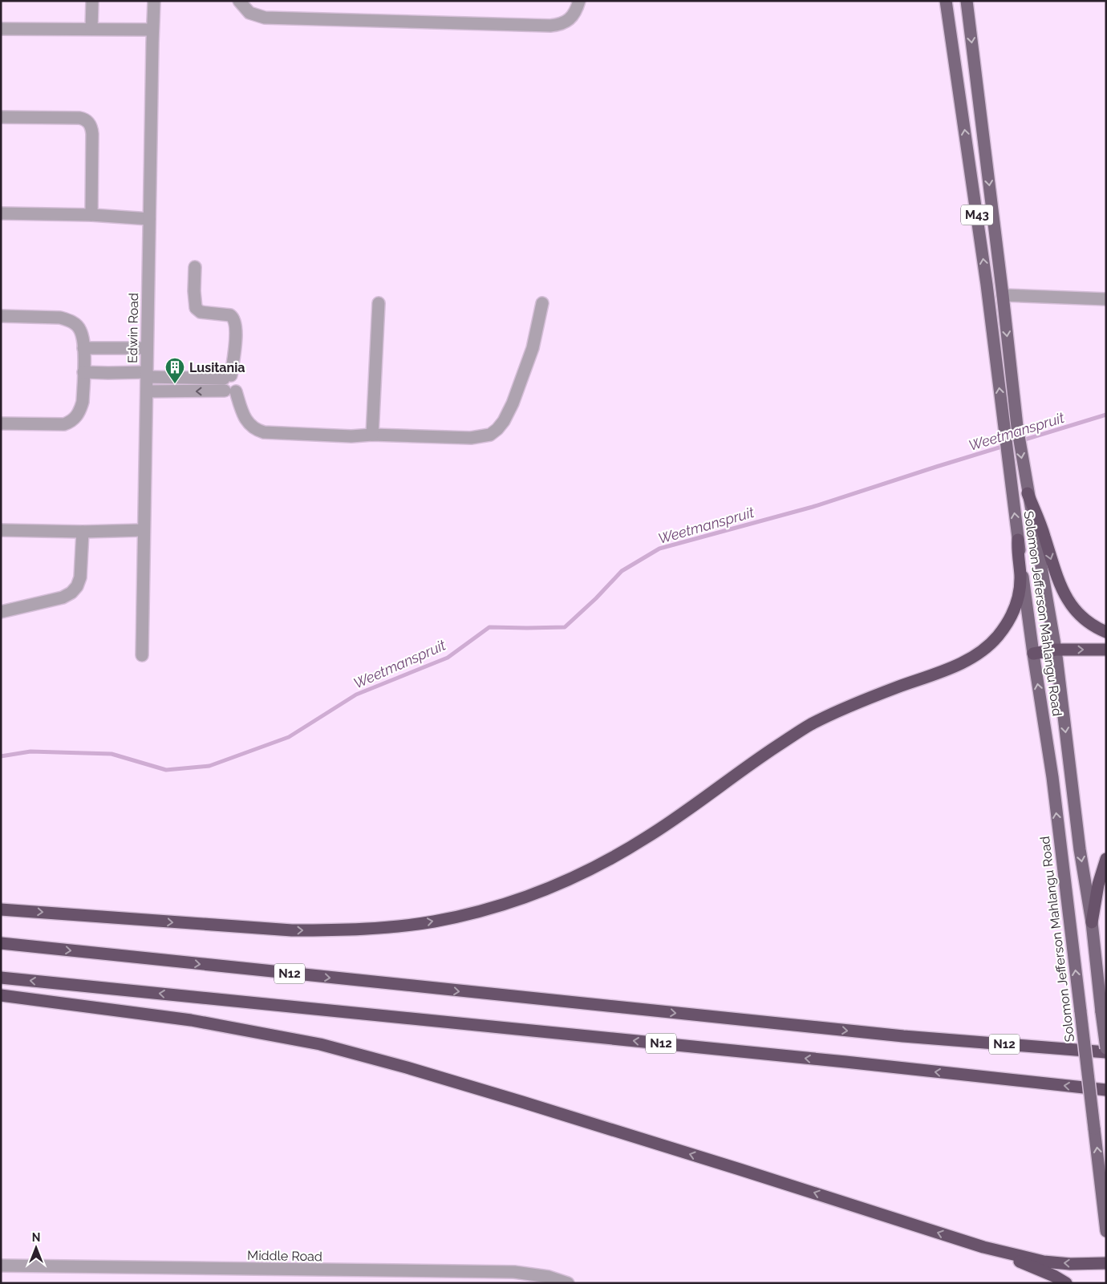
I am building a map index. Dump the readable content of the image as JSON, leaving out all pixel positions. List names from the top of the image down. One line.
{"streets":{"highway":["N12"],"main road":["M43","Solomon Jefferson Mahlangu Road"],"street":["Edwin Road","Middle Road"]},"water":["Weetmanspruit"],"places":{"building":["Lusitania"]},"north":"top"}
